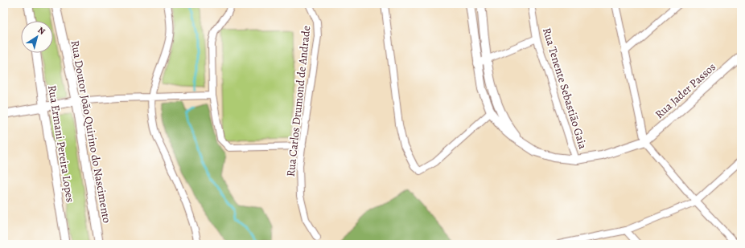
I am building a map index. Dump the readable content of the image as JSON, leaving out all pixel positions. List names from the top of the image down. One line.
{"streets":{"street":["Rua Tenente Sebastião Gaia","Rua Jader Passos","Rua Carlos Drumond de Andrade","Rua Doutor João Quirino do Nascimento","Rua Ermani Pereira Lopes"]},"north":"top right"}
